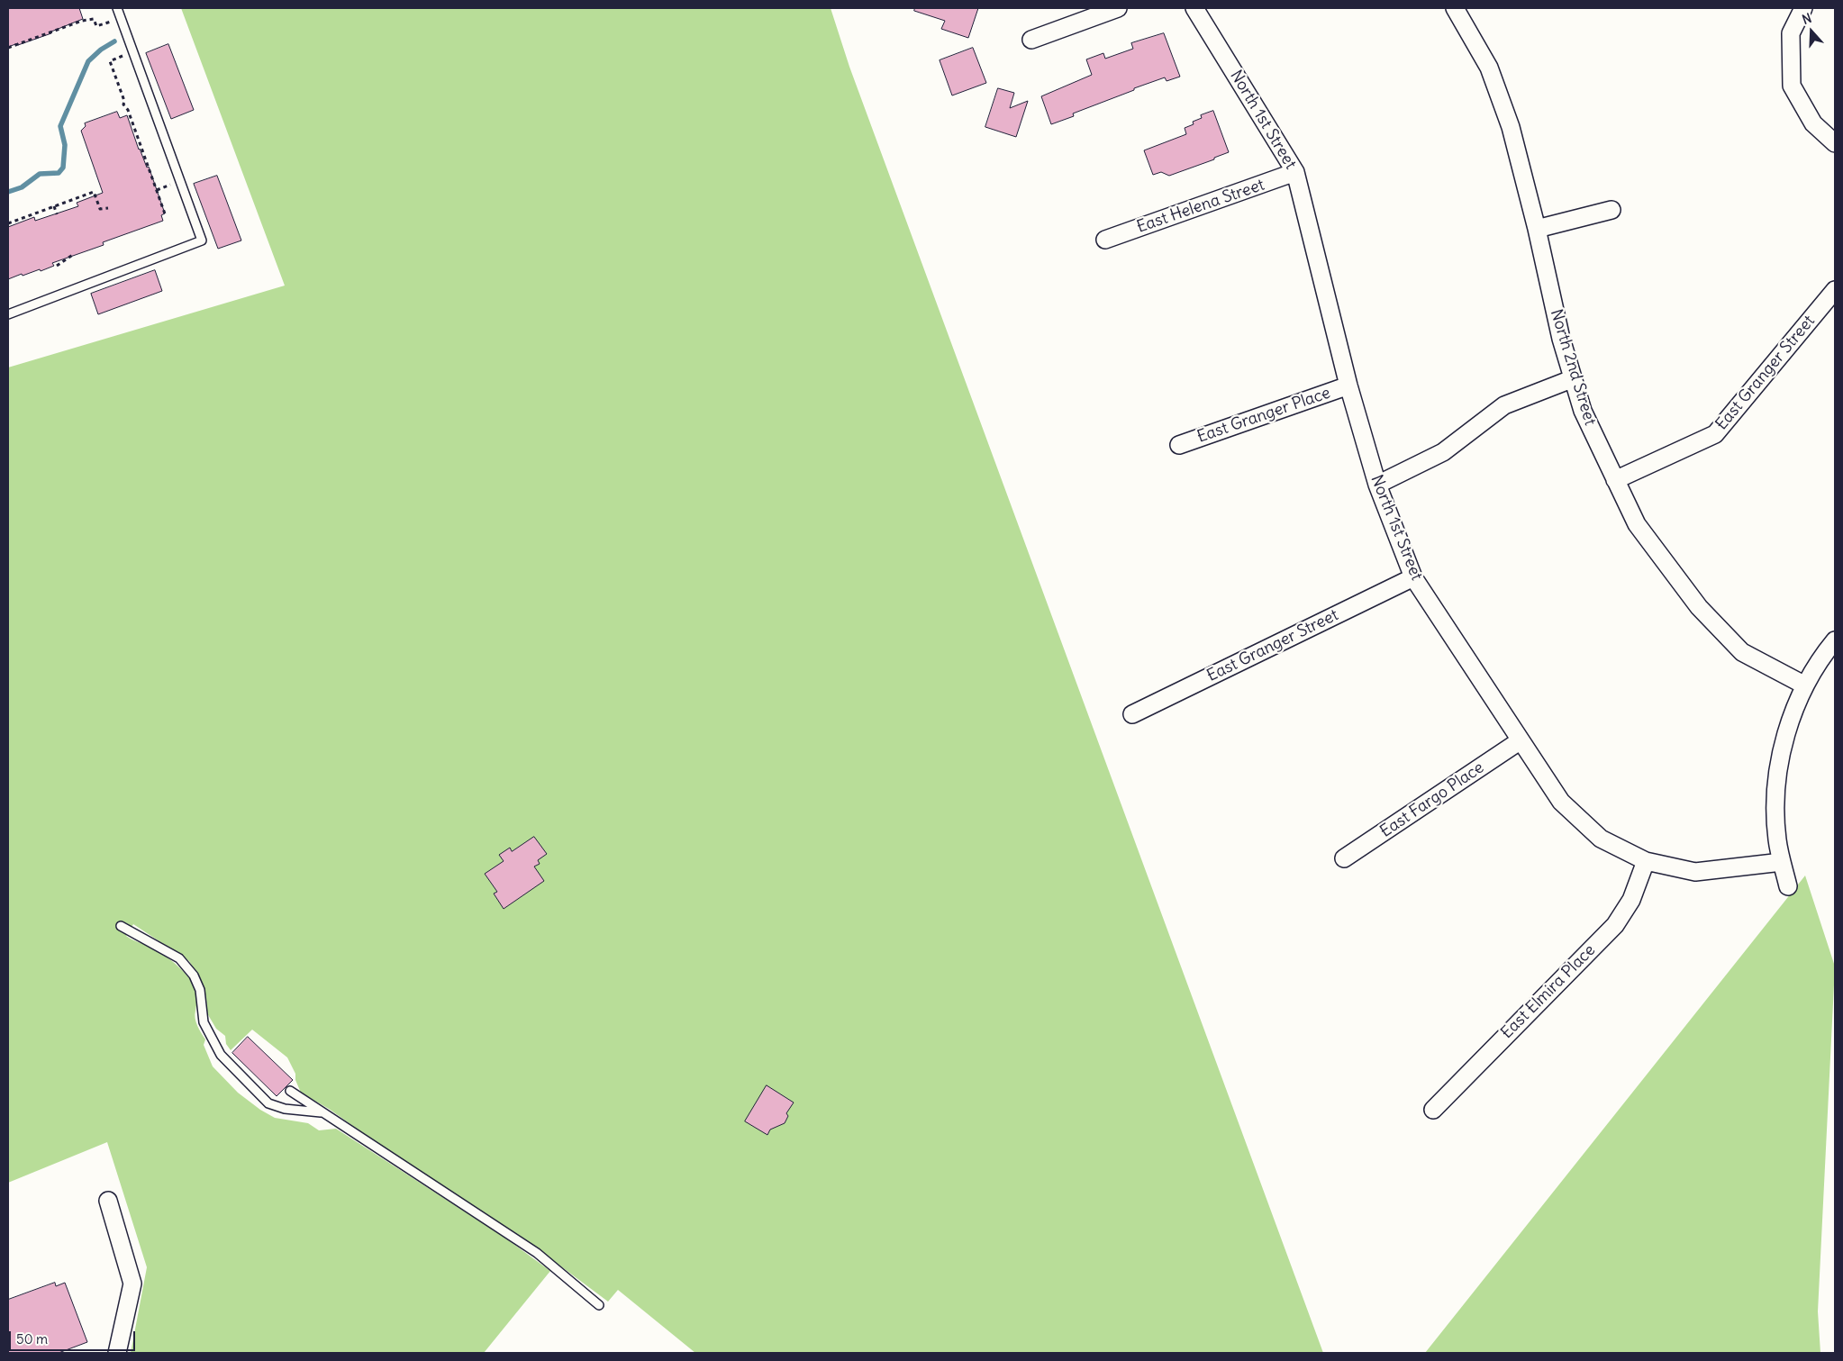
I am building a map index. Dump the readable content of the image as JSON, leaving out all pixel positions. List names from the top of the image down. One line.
{"streets":{"street":["North 1st Street","East Helena Street","North 2nd Street","East Granger Street","East Granger Place","East Fargo Place","East Elmira Place"]},"crossings":[["North 1st Street","East Helena Street"],["North 1st Street","East Granger Street"],["North 1st Street","East Granger Place"],["North 1st Street","East Fargo Place"],["North 1st Street","East Elmira Place"],["North 2nd Street","East Granger Street"]],"scale_bar":"50 m","north":"top"}
